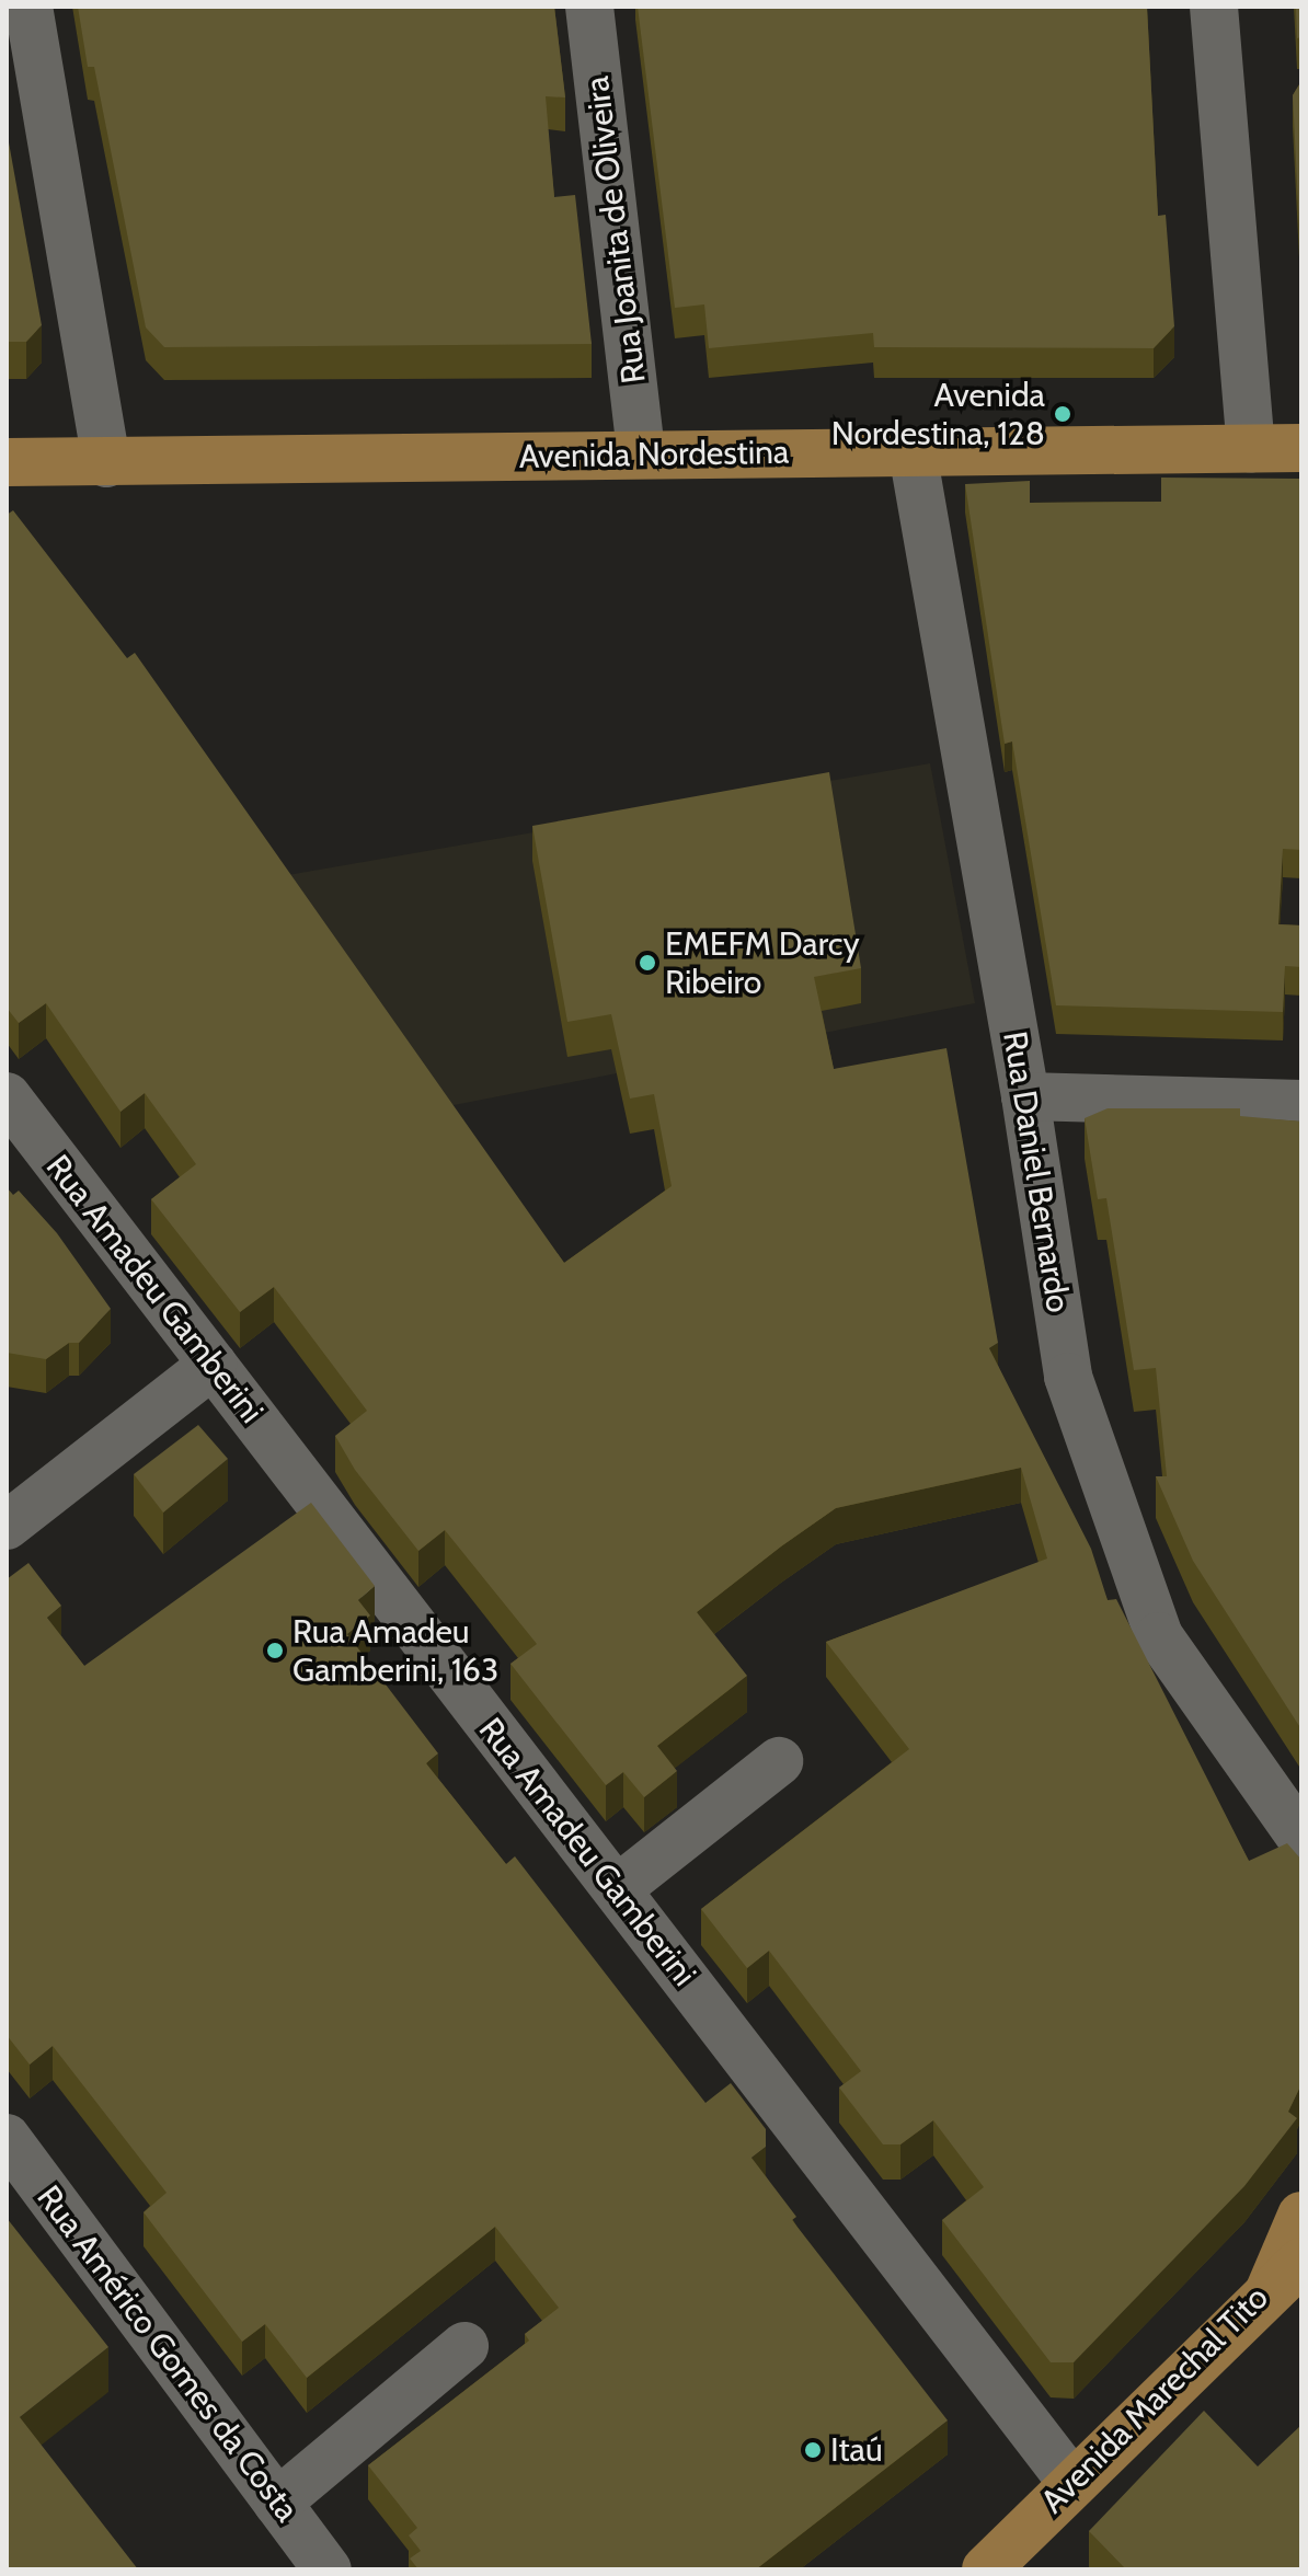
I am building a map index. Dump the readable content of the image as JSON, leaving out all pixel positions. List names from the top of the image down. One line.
{"streets":{"main road":["Avenida Nordestina","Avenida Marechal Tito"],"street":["Rua Joanita de Oliveira","Rua Daniel Bernardo","Rua Amadeu Gamberini","Rua Américo Gomes da Costa"]},"crossings":[["Rua Joanita de Oliveira","Avenida Nordestina"],["Avenida Nordestina","Rua Daniel Bernardo"],["Rua Amadeu Gamberini","Avenida Marechal Tito"]],"places":["Avenida Nordestina, 128","EMEFM Darcy Ribeiro","Rua Amadeu Gamberini, 163","Itaú"]}
